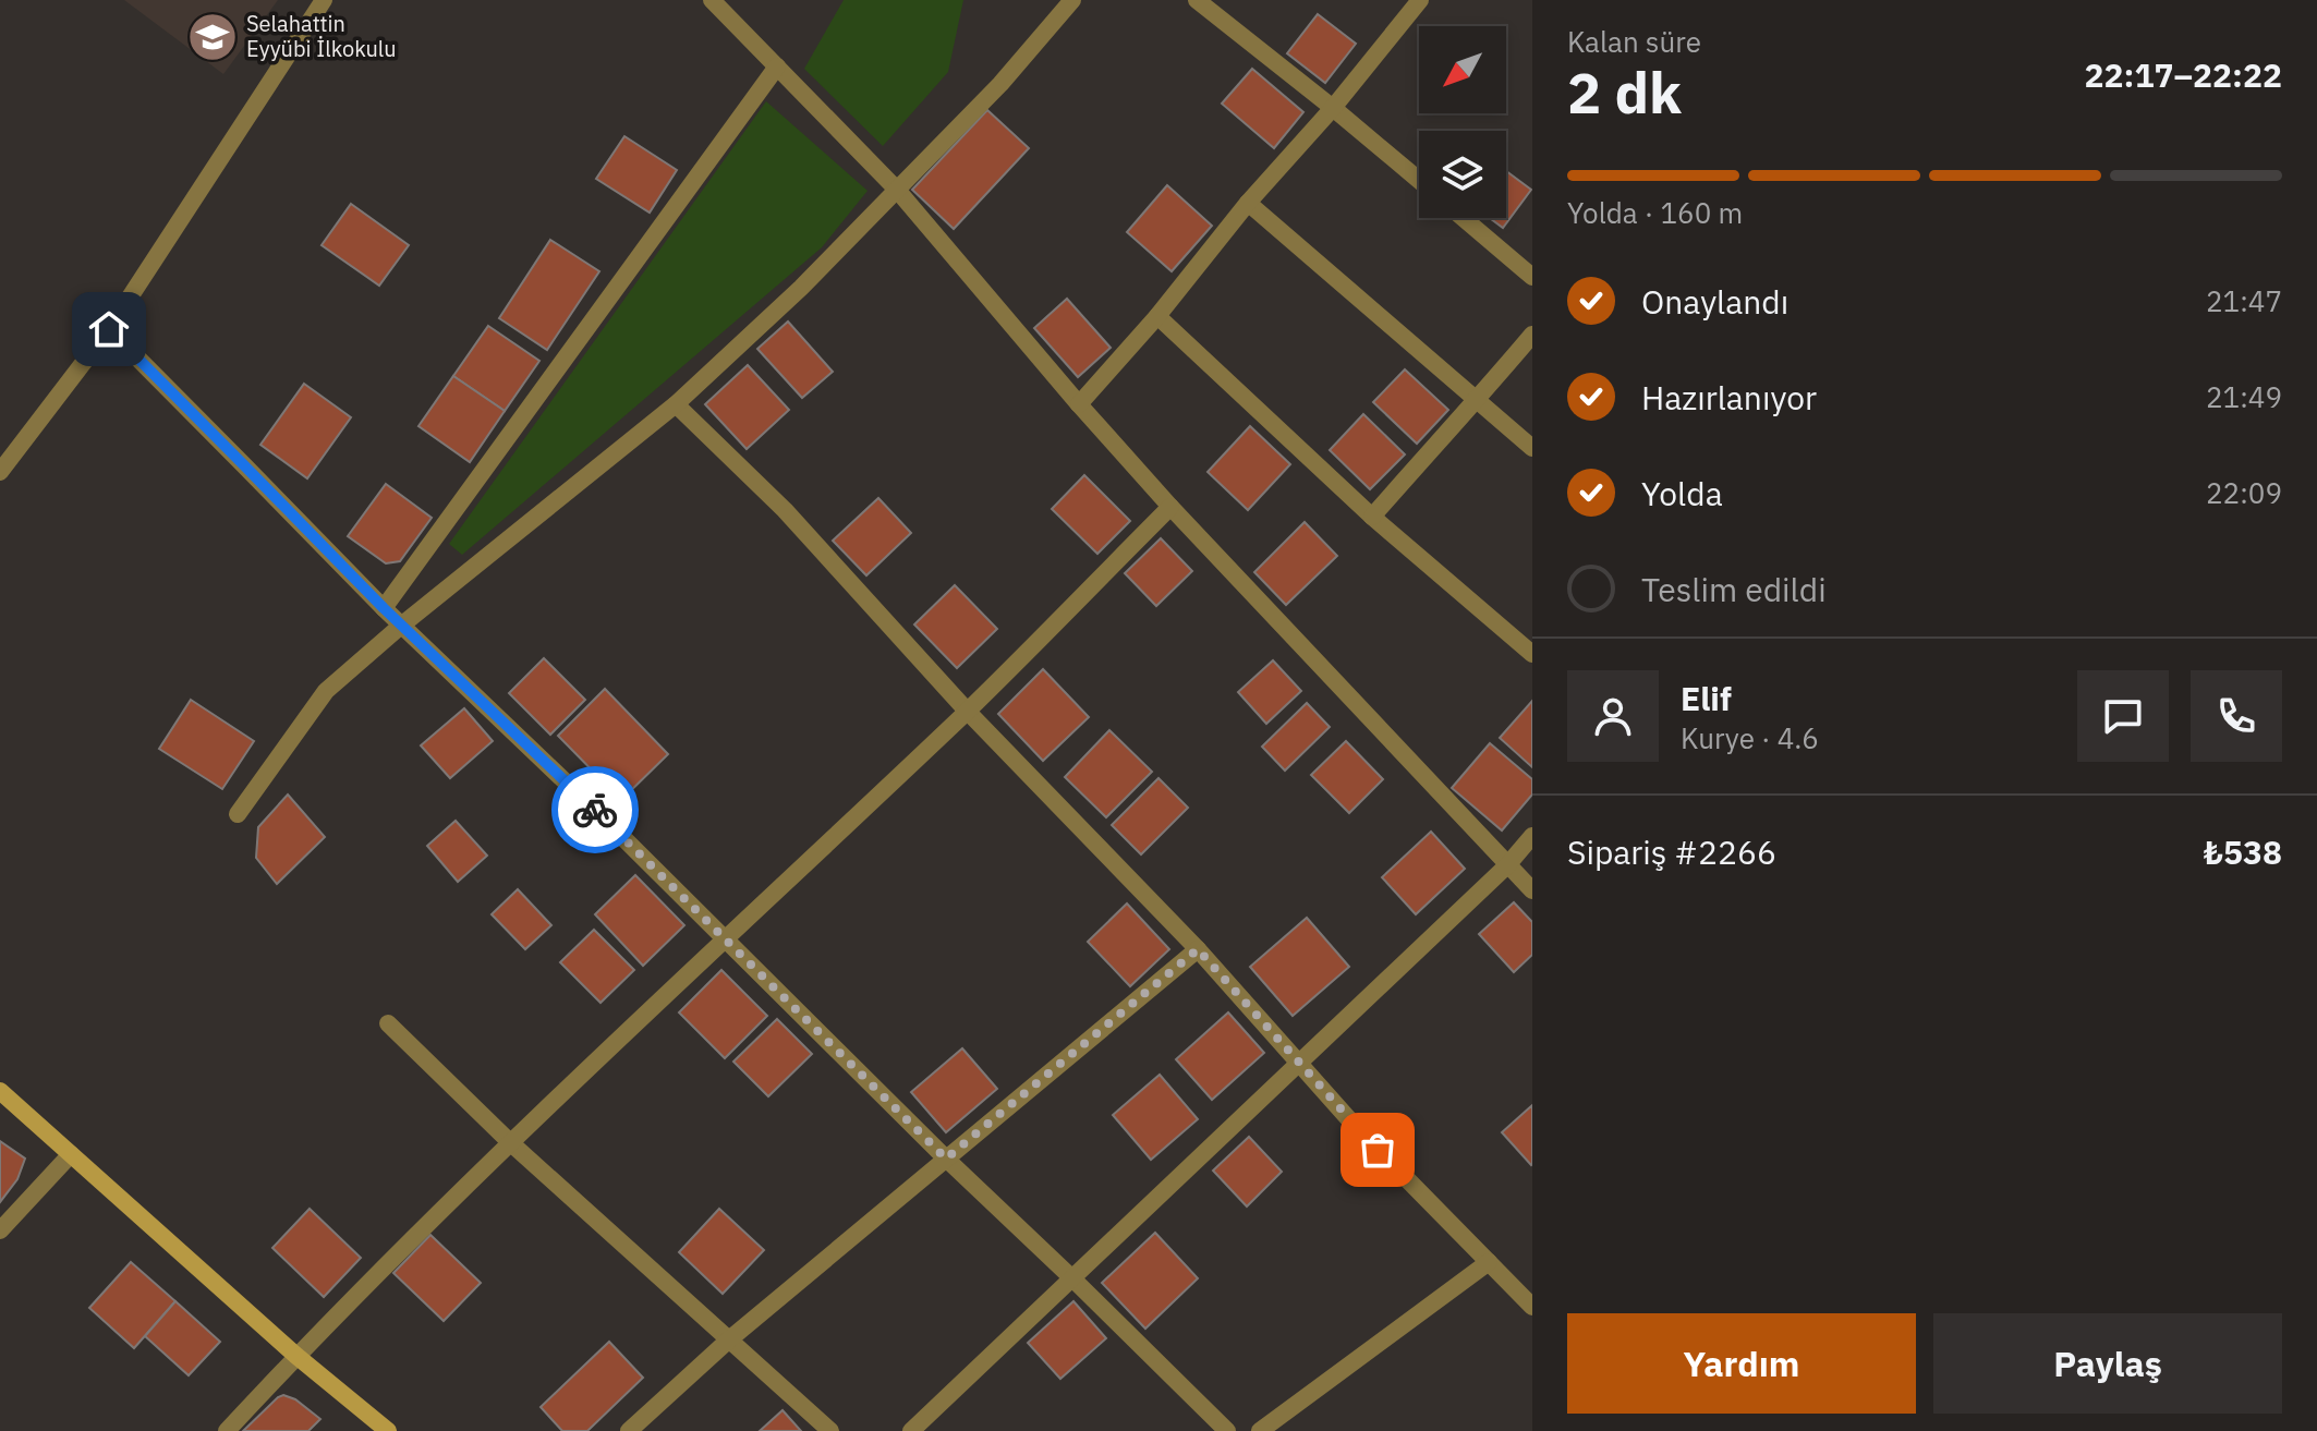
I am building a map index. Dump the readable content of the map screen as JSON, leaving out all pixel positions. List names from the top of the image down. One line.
{"places":{"school or university":["Selahattin Eyyübi İlkokulu"]},"north":"bottom left","page":{"heading":["2 dk","Kalan süre","22:17–22:22"],"panel":["Elif","Kurye · 4.6","Sipariş #2266","₺538"],"bar":"Yolda · 160 m","list":[["Onaylandı","21:47"],["Hazırlanıyor","21:49"],["Yolda","22:09"],"Teslim edildi"],"buttons":["Yardım","Paylaş"]}}
